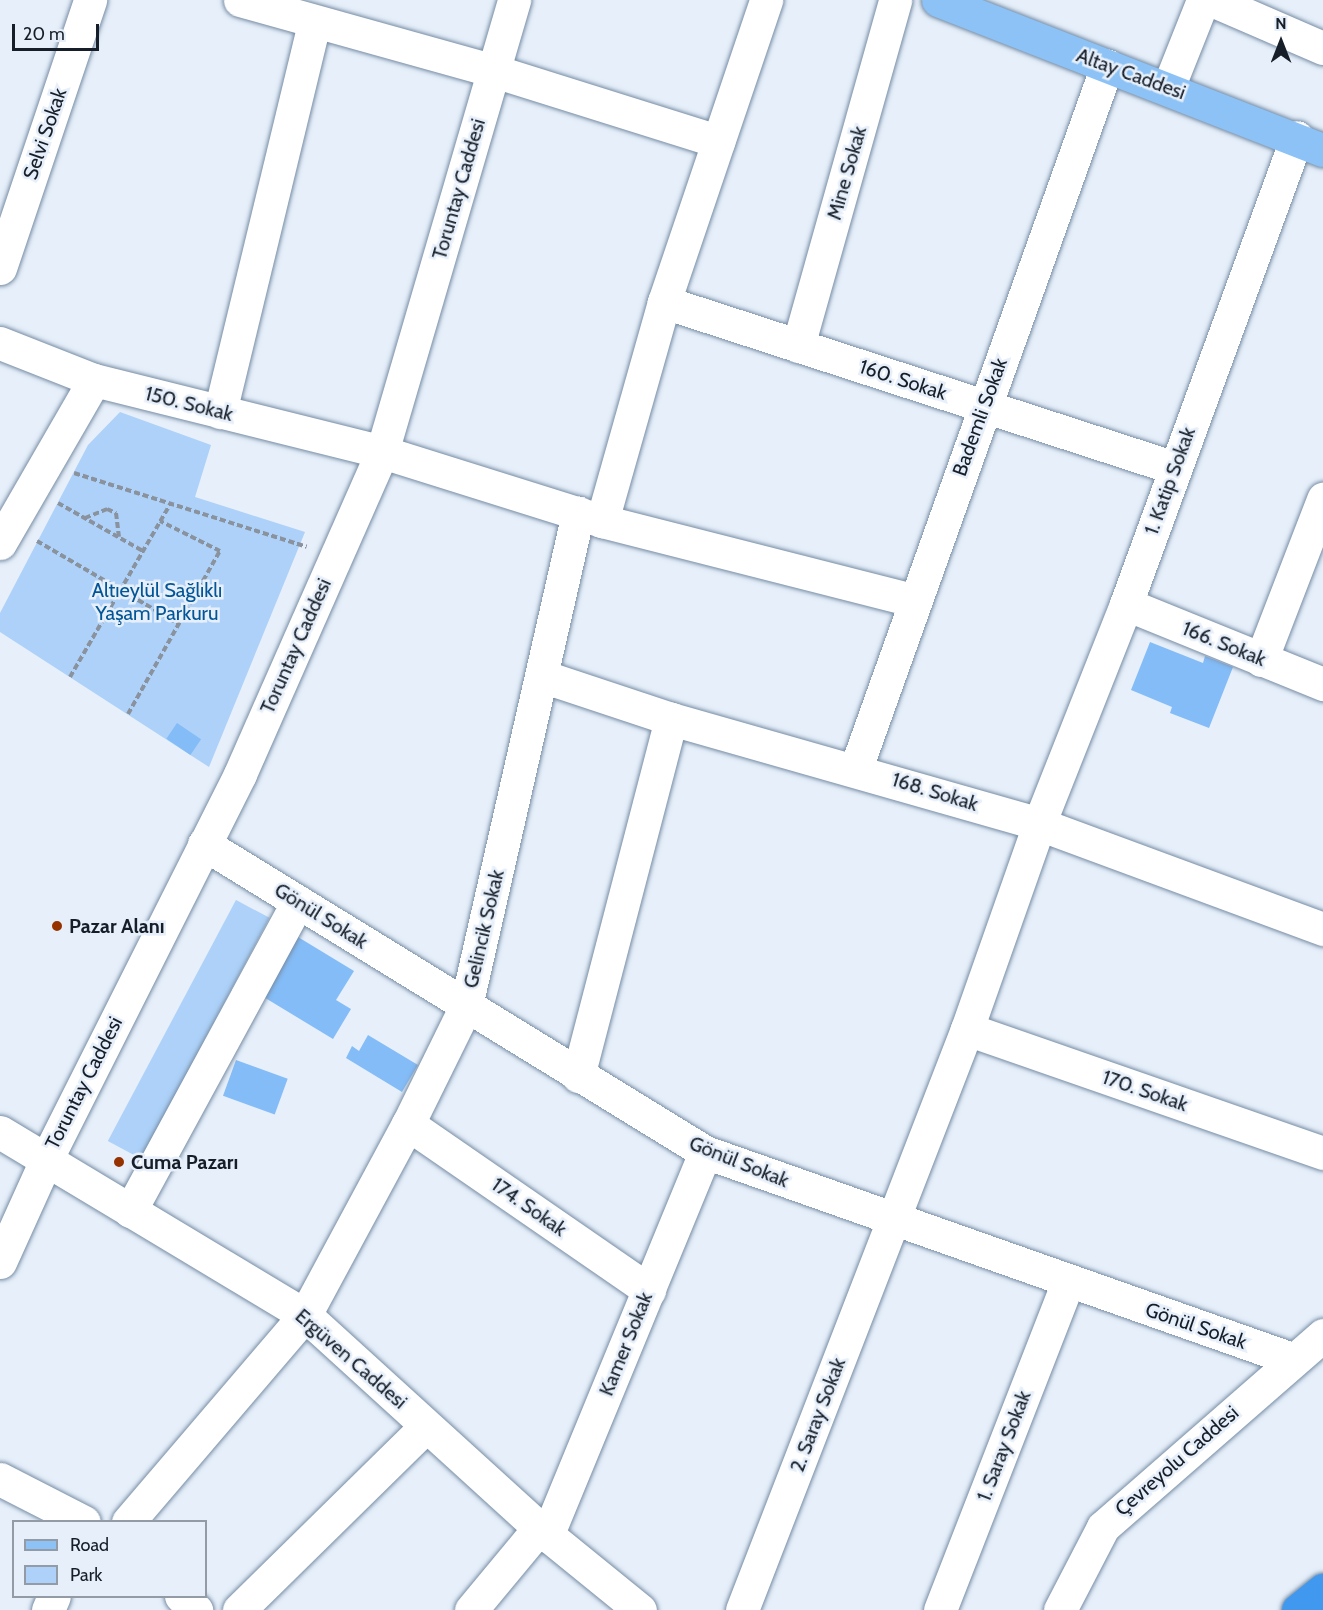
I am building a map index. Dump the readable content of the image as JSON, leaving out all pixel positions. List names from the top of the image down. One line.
{"streets":{"main road":["Altay Caddesi"],"street":["Selvi Sokak","Mine Sokak","Toruntay Caddesi","160. Sokak","150. Sokak","Bademli Sokak","1. Katip Sokak","166. Sokak","168. Sokak","Gönül Sokak","Gelincik Sokak","170. Sokak","174. Sokak","Kamer Sokak","Ergüven Caddesi","2. Saray Sokak","1. Saray Sokak","Çevreyolu Caddesi"]},"crossings":[["Altay Caddesi","Bademli Sokak"],["Altay Caddesi","1. Katip Sokak"],["Mine Sokak","160. Sokak"],["Toruntay Caddesi","150. Sokak"],["Toruntay Caddesi","Gönül Sokak"],["Toruntay Caddesi","Ergüven Caddesi"],["160. Sokak","Bademli Sokak"],["160. Sokak","1. Katip Sokak"],["160. Sokak","Gelincik Sokak"],["150. Sokak","Bademli Sokak"],["150. Sokak","Gelincik Sokak"],["Bademli Sokak","168. Sokak"],["1. Katip Sokak","166. Sokak"],["1. Katip Sokak","168. Sokak"],["1. Katip Sokak","170. Sokak"],["1. Katip Sokak","2. Saray Sokak"],["168. Sokak","Gelincik Sokak"],["Gönül Sokak","Gelincik Sokak"],["Gönül Sokak","Kamer Sokak"],["Gönül Sokak","2. Saray Sokak"],["Gönül Sokak","1. Saray Sokak"],["Gönül Sokak","Çevreyolu Caddesi"],["Gelincik Sokak","174. Sokak"],["Gelincik Sokak","Ergüven Caddesi"],["170. Sokak","2. Saray Sokak"],["174. Sokak","Kamer Sokak"],["Kamer Sokak","Ergüven Caddesi"]],"parks":["Altıeylül Sağlıklı Yaşam Parkuru"],"places":["Pazar Alanı","Cuma Pazarı"],"legend":["Road","Park"],"scale_bar":"20 m","north":"top"}
